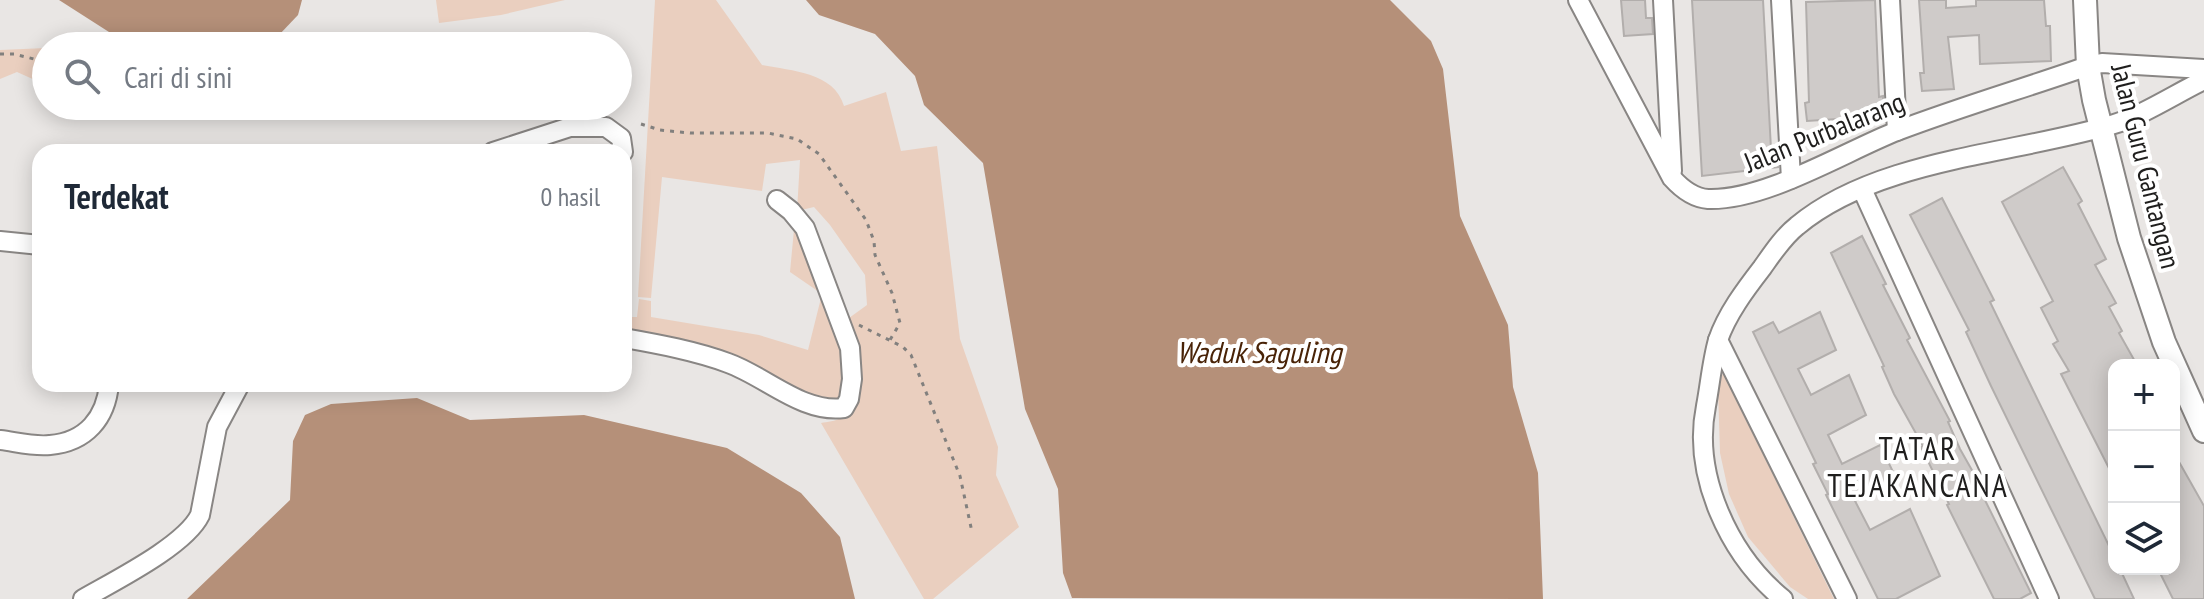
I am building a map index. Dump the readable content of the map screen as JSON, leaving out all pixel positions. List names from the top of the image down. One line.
{"streets":{"street":["Jalan Purbalarang","Jalan Guru Gantangan"]},"crossings":[["Jalan Purbalarang","Jalan Guru Gantangan"]],"districts":["TATAR TEJAKANCANA"],"water":["Waduk Saguling"],"page":{"search":"Cari di sini","heading":["Terdekat","0 hasil"],"map_buttons":["+","−"]}}
